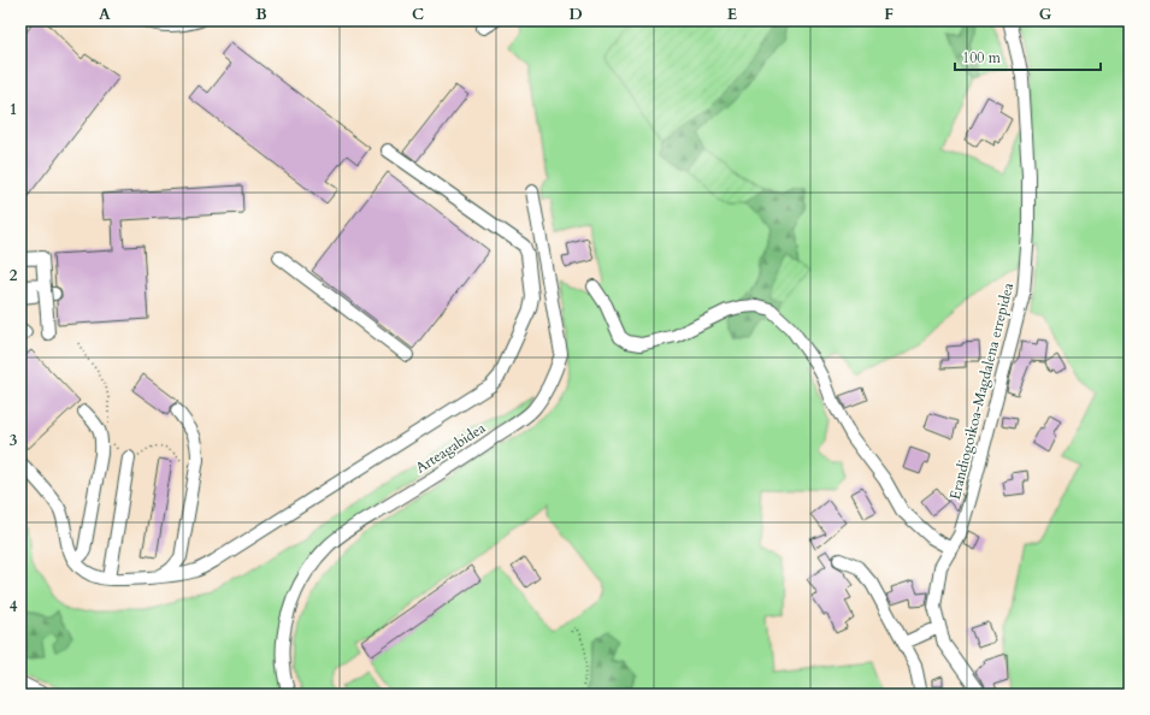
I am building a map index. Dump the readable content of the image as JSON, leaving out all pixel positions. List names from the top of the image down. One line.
{"streets":{"street":["Erandiogoikoa-Magdalena errepidea","Arteagabidea"]},"scale_bar":"100 m","grid":{"columns":["A","B","C","D","E","F","G"],"rows":["1","2","3","4"]}}
